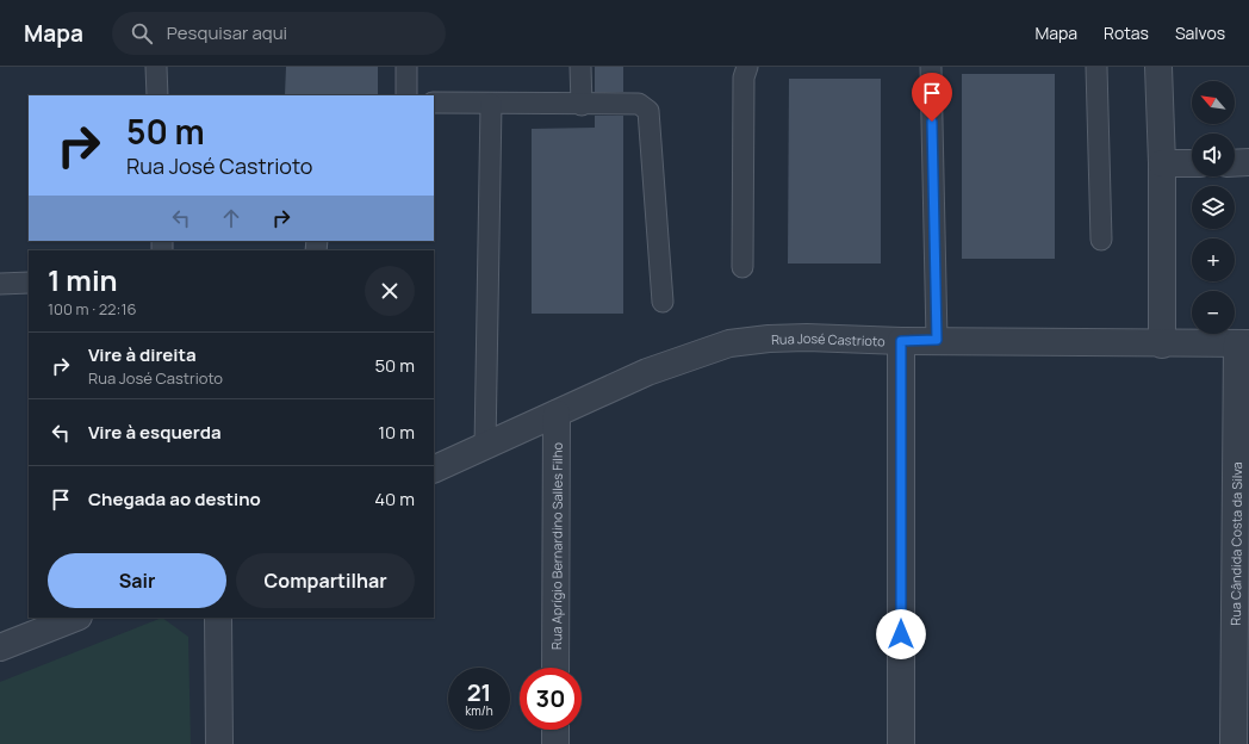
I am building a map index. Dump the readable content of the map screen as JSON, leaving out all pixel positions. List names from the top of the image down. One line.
{"streets":{"street":["Rua José Castrioto","Rua Cândida Costa da Silva","Rua Aprígio Bernardino Salles Filho"]},"crossings":[["Rua José Castrioto","Rua Cândida Costa da Silva"],["Rua José Castrioto","Rua Aprígio Bernardino Salles Filho"]],"north":"top left","page":{"header":"Mapa","search":"Pesquisar aqui","nav":["Mapa","Rotas","Salvos"],"map_buttons":["+","−"],"turn":["50 m","Rua José Castrioto"],"heading":["1 min","100 m · 22:16"],"list":[{"name":"Vire à direita","note":"Rua José Castrioto","value":"50 m"},{"name":"Vire à esquerda","value":"10 m"},{"name":"Chegada ao destino","value":"40 m"}],"buttons":["Sair","Compartilhar"],"speed":"21 km/h","limit":"30"}}
